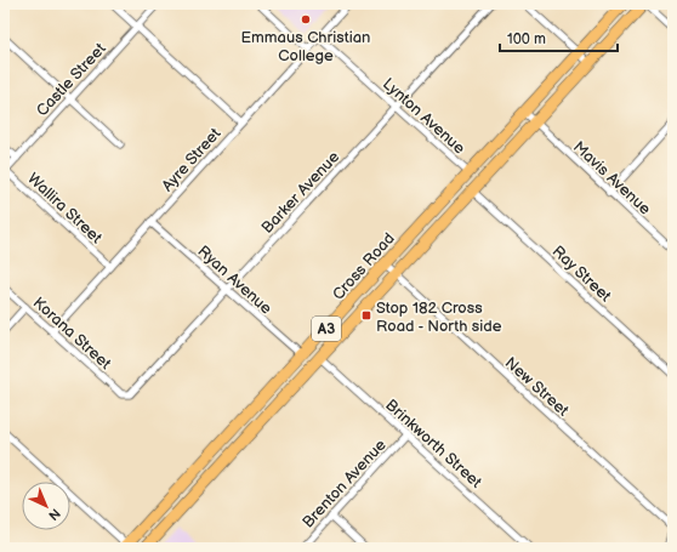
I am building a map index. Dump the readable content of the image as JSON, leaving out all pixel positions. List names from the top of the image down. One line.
{"streets":{"highway":["Cross Road","A3"],"street":["Castle Street","Lynton Avenue","Ayre Street","Mavis Avenue","Barker Avenue","Wallira Street","Ray Street","Ryan Avenue","Korana Street","New Street","Brinkworth Street","Brenton Avenue"]},"crossings":[["Castle Street","Wallira Street"],["Lynton Avenue","Ayre Street"],["Lynton Avenue","Barker Avenue"],["Lynton Avenue","Cross Road"],["Ayre Street","Wallira Street"],["Ayre Street","Ryan Avenue"],["Ayre Street","Korana Street"],["Mavis Avenue","Cross Road"],["Barker Avenue","Ryan Avenue"],["Barker Avenue","Korana Street"],["Cross Road","Ray Street"],["Cross Road","Ryan Avenue"],["Cross Road","New Street"],["Cross Road","Brinkworth Street"],["Brinkworth Street","Brenton Avenue"]],"places":{"other":["Emmaus Christian College"],"transit":["Stop 182 Cross Road - North side"]},"scale_bar":"100 m","north":"bottom right"}
